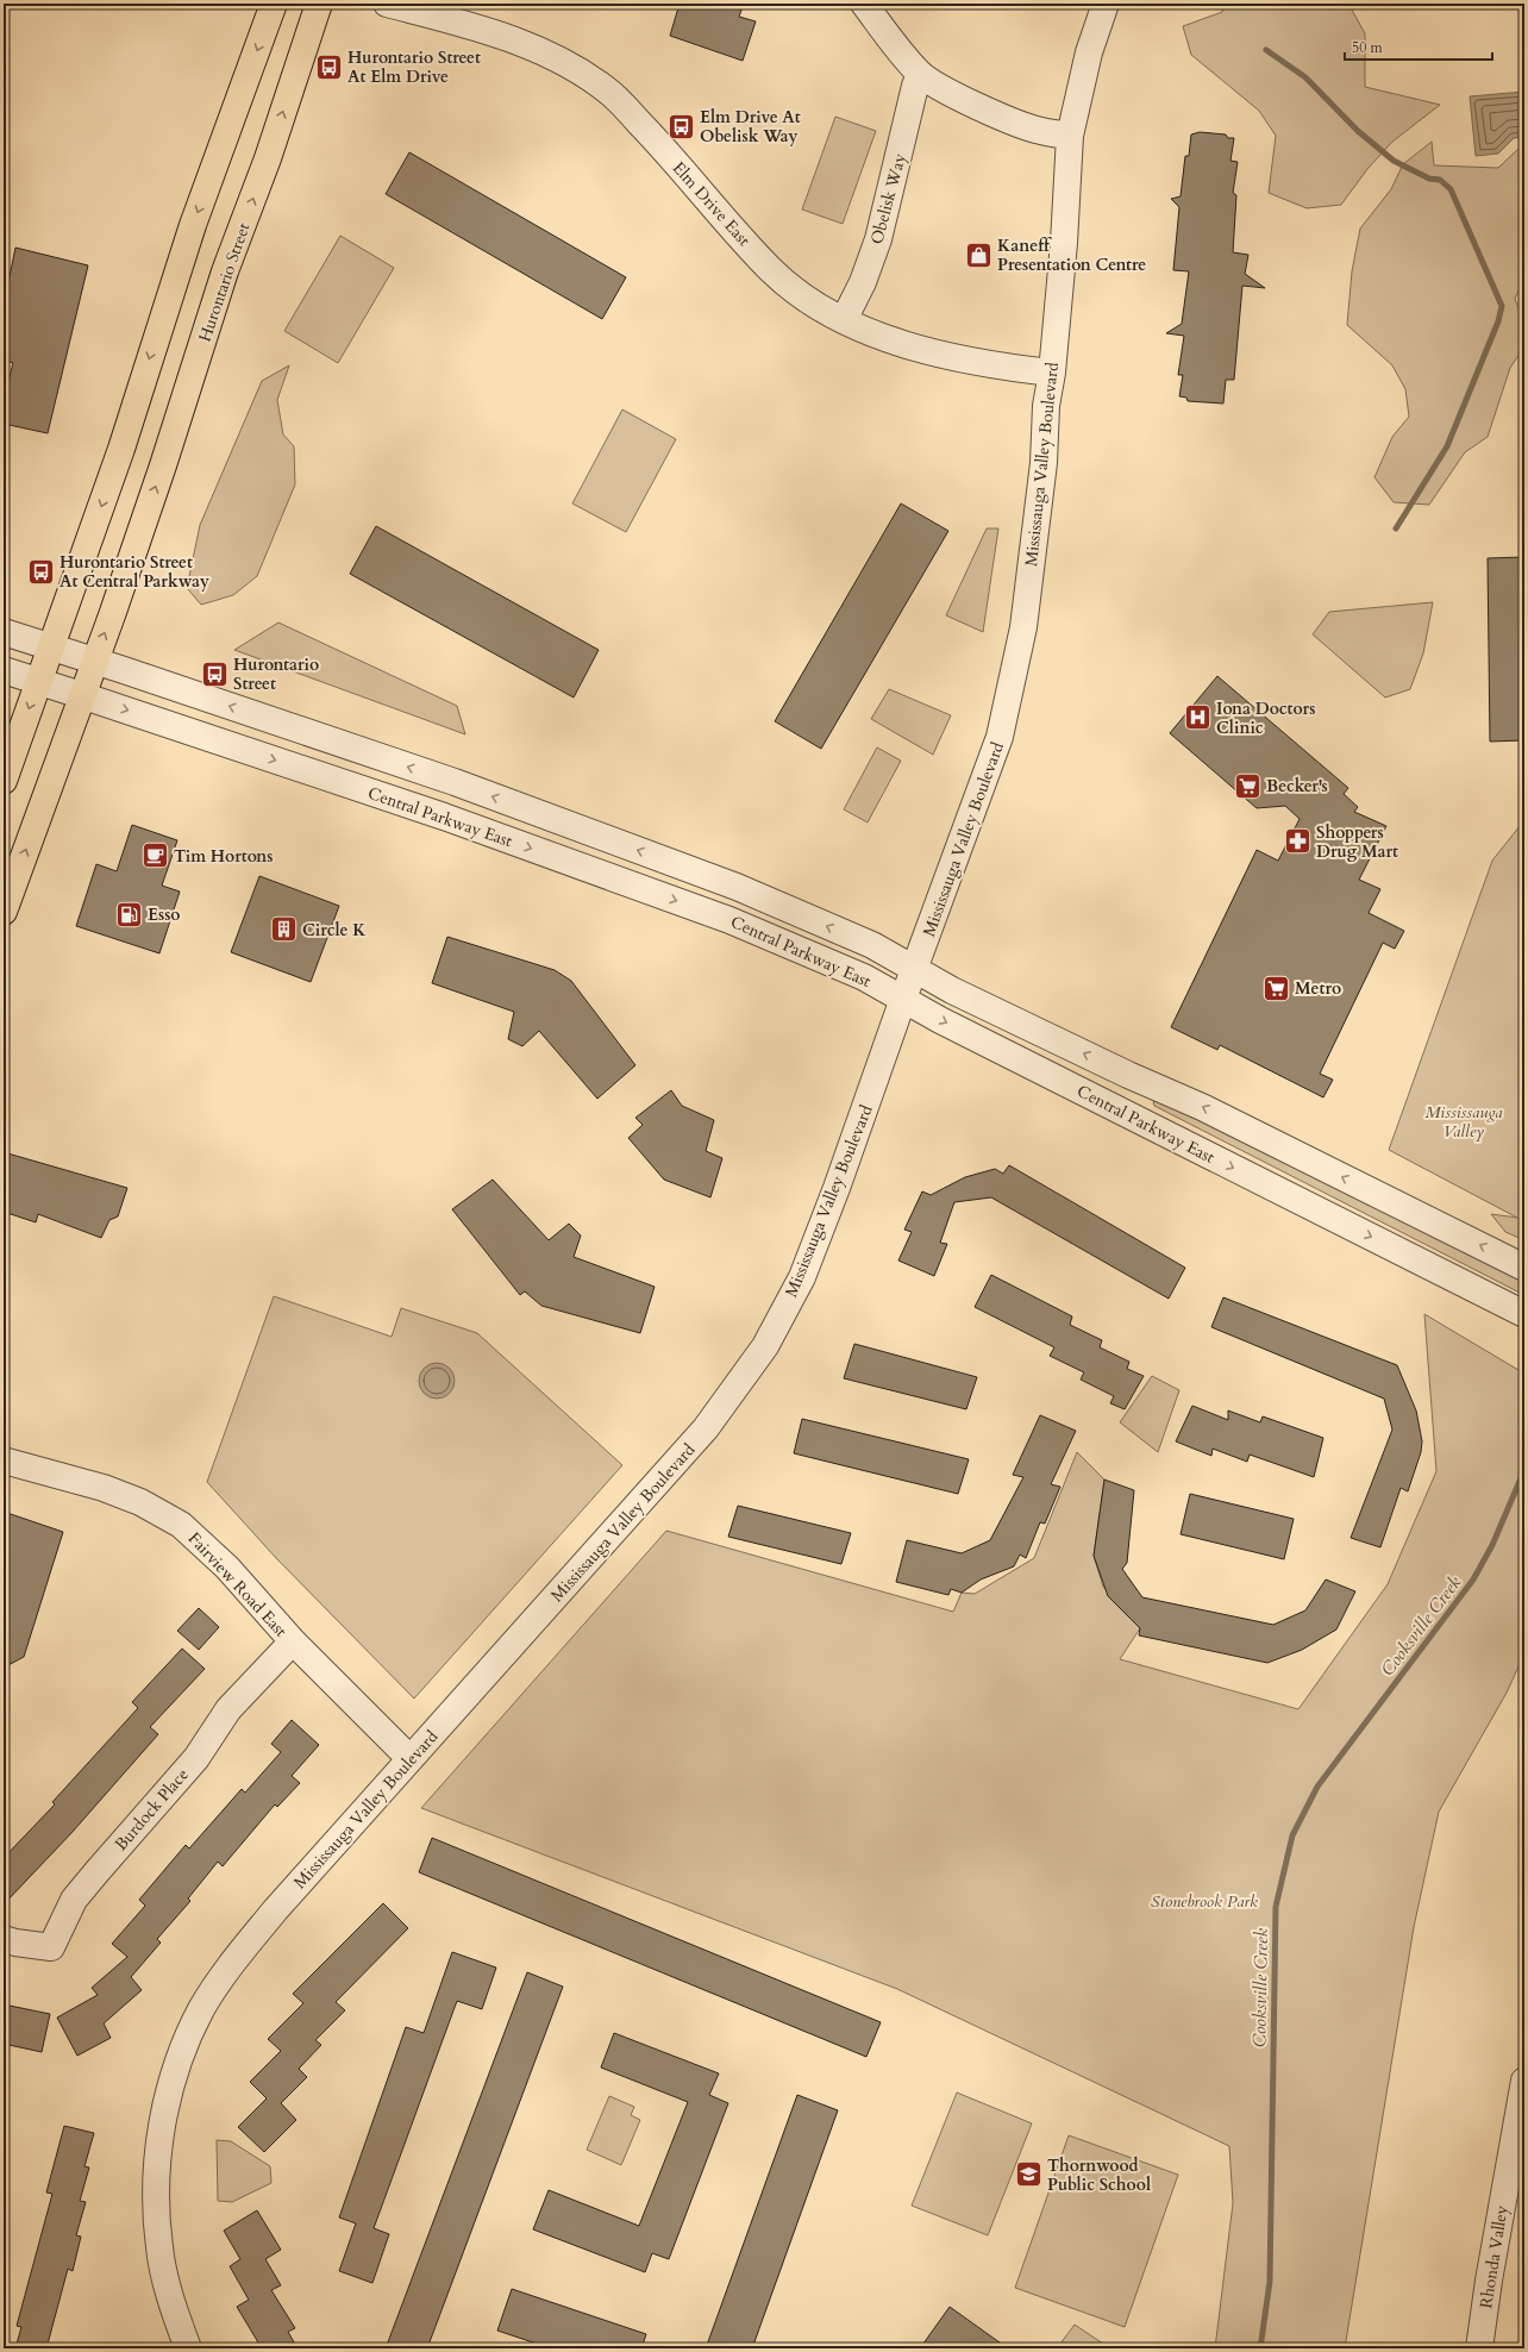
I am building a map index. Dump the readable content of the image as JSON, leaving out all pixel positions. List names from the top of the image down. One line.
{"streets":{"main road":["Hurontario Street"],"street":["Obelisk Way","Elm Drive East","Mississauga Valley Boulevard","Central Parkway East","Fairview Road East","Burdock Place","Rhonda Valley"]},"crossings":[["Obelisk Way","Elm Drive East"],["Elm Drive East","Mississauga Valley Boulevard"],["Hurontario Street","Central Parkway East"],["Mississauga Valley Boulevard","Central Parkway East"],["Mississauga Valley Boulevard","Fairview Road East"],["Fairview Road East","Burdock Place"]],"water":["Cooksville Creek"],"parks":["Mississauga Valley","Stonebrook Park"],"places":{"bus stop":["Hurontario Street At Elm Drive","Elm Drive At Obelisk Way","Hurontario Street At Central Parkway","Hurontario Street"],"shop":["Kaneff Presentation Centre"],"hospital":["Iona Doctors Clinic"],"supermarket":["Becker's","Metro"],"pharmacy":["Shoppers Drug Mart"],"cafe":["Tim Hortons"],"fuel station":["Esso"],"building":["Circle K"],"school or university":["Thornwood Public School"]},"scale_bar":"50 m"}
